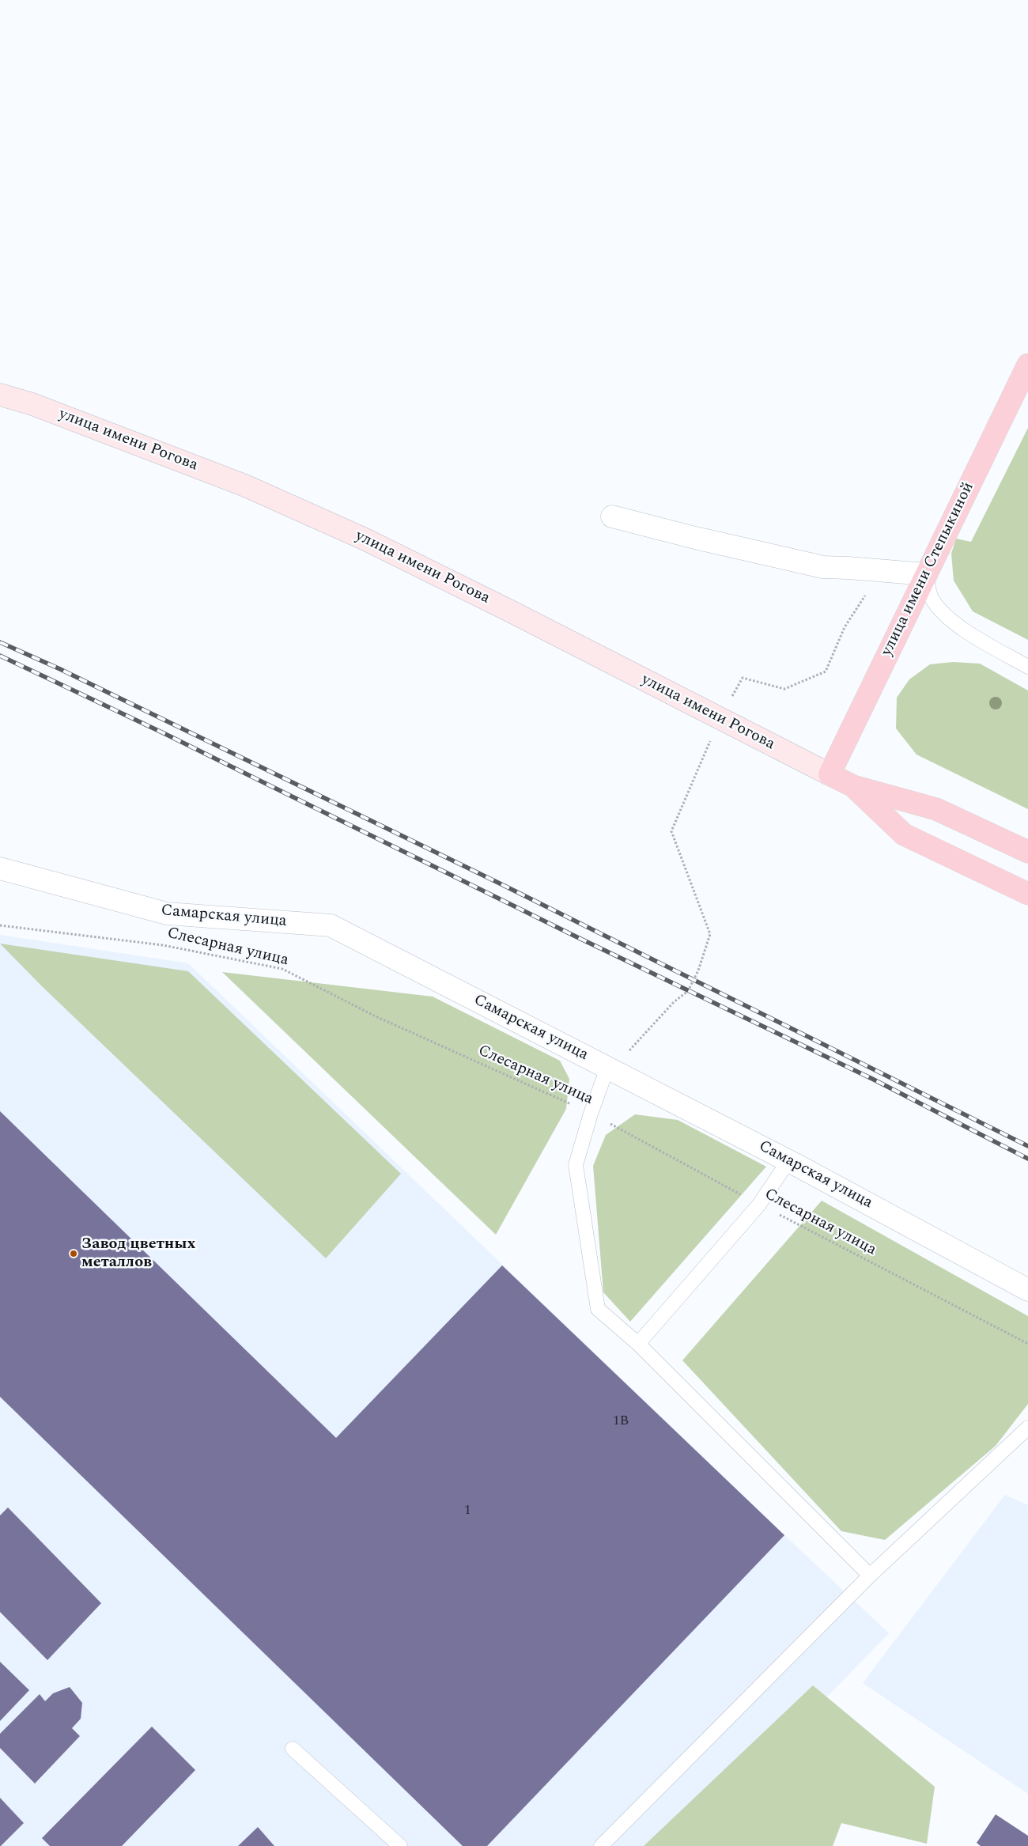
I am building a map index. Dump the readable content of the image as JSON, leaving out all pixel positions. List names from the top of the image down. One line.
{"streets":{"main road":["улица имени Рогова","улица имени Степыкиной"],"street":["Самарская улица"],"path":["Слесарная улица"]},"crossings":[["улица имени Рогова","улица имени Степыкиной"]],"places":["Завод цветных металлов"],"house_numbers":["1В","1"]}
